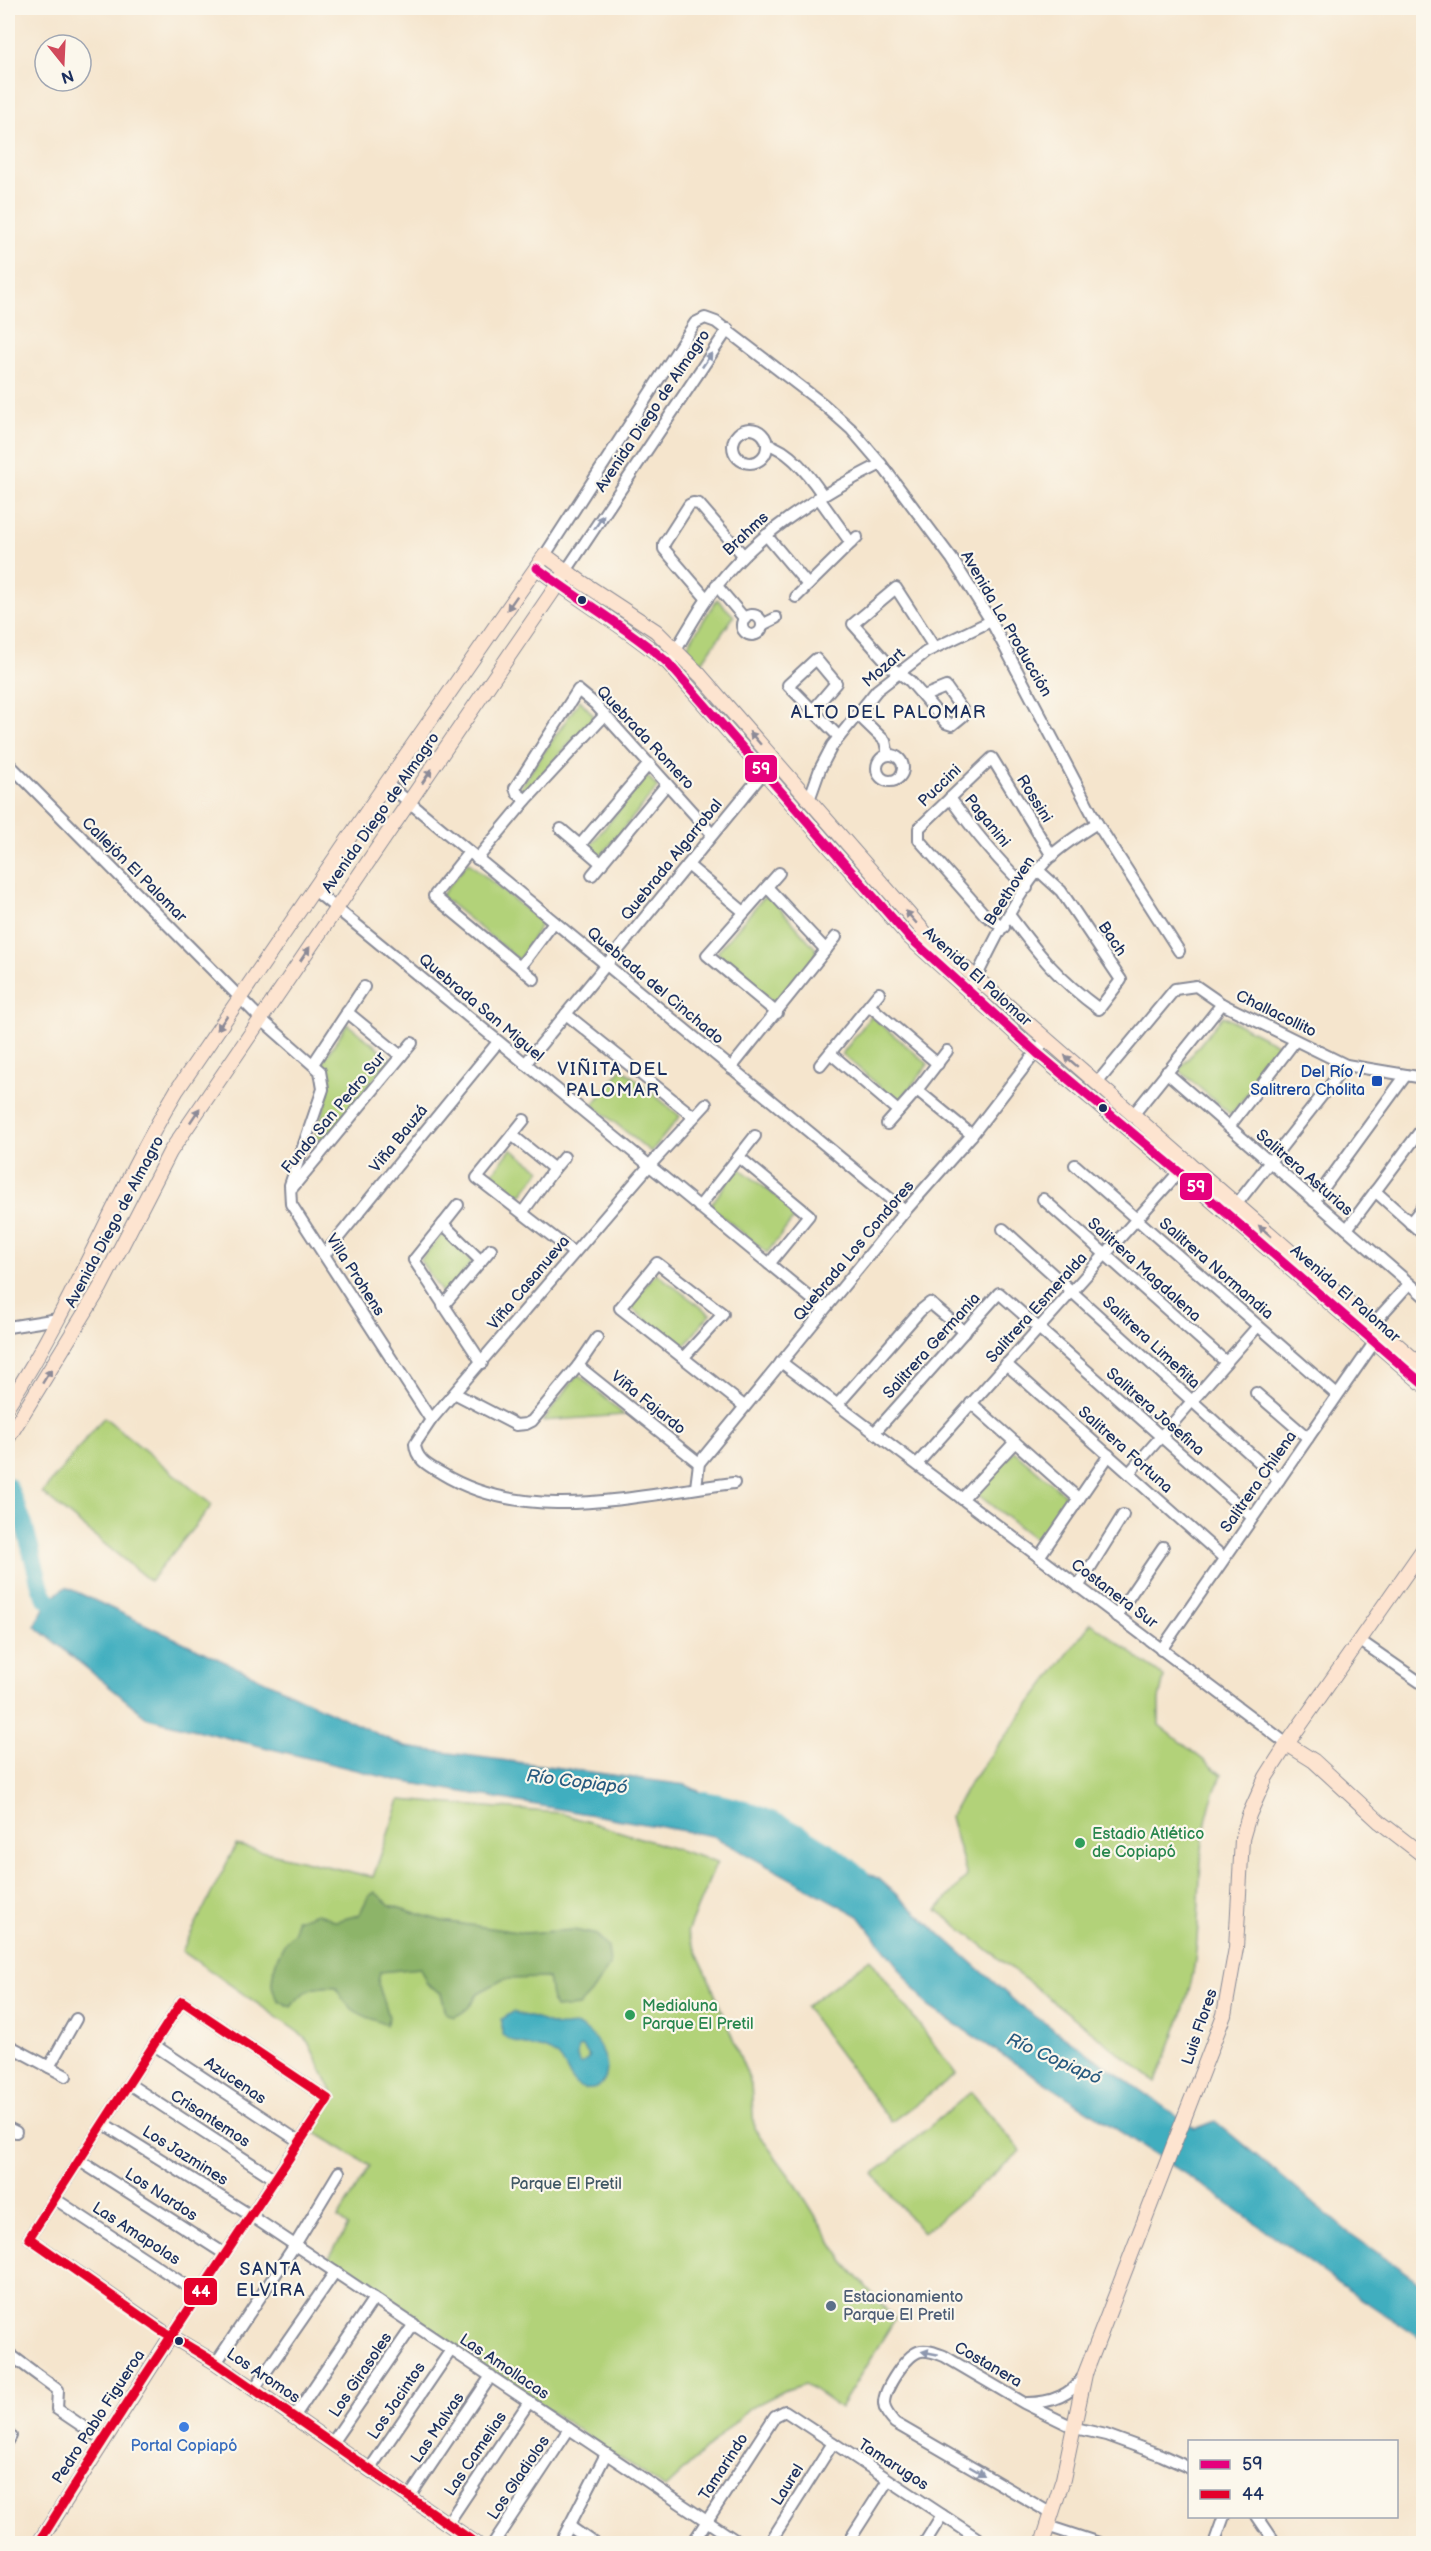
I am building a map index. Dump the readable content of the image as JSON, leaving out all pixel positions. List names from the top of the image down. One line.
{"streets":{"street":["Avenida Diego de Almagro","Brahms","Avenida La Producción","Mozart","Quebrada Romero","Puccini","Rossini","Paganini","Quebrada Algarrobal","Callejón El Palomar","Beethoven","Bach","Avenida El Palomar","Quebrada del Cinchado","Quebrada San Miguel","Challacollito","Fundo San Pedro Sur","Viña Bauzá","Salitrera Asturias","Quebrada Los Condores","Salitrera Normandia","Salitrera Magdalena","Villa Prohens","Viña Casanueva","Salitrera Esmeralda","Salitrera Limeñita","Salitrera Germania","Viña Fajardo","Salitrera Josefina","Salitrera Fortuna","Salitrera Chilena","Costanera Sur","Luis Flores","Azucenas","Crisantemos","Los Jazmines","Los Nardos","Las Amapolas","Costanera","Las Amollacas","Los Girasoles","Los Aromos","Los Jacintos","Pedro Pablo Figueroa","Las Malvas","Las Camelias","Tamarugos","Tamarindo","Los Gladiolos","Laurel"]},"crossings":[["Avenida Diego de Almagro","Avenida La Producción"],["Avenida Diego de Almagro","Callejón El Palomar"],["Avenida Diego de Almagro","Avenida El Palomar"],["Avenida Diego de Almagro","Quebrada del Cinchado"],["Avenida Diego de Almagro","Quebrada San Miguel"],["Brahms","Avenida La Producción"],["Brahms","Avenida El Palomar"],["Avenida La Producción","Mozart"],["Avenida La Producción","Beethoven"],["Mozart","Avenida El Palomar"],["Quebrada Romero","Quebrada Algarrobal"],["Puccini","Rossini"],["Puccini","Paganini"],["Puccini","Beethoven"],["Rossini","Beethoven"],["Paganini","Beethoven"],["Quebrada Algarrobal","Avenida El Palomar"],["Quebrada Algarrobal","Quebrada del Cinchado"],["Quebrada Algarrobal","Quebrada San Miguel"],["Beethoven","Bach"],["Beethoven","Avenida El Palomar"],["Avenida El Palomar","Challacollito"],["Avenida El Palomar","Quebrada Los Condores"],["Avenida El Palomar","Salitrera Esmeralda"],["Avenida El Palomar","Salitrera Chilena"],["Quebrada del Cinchado","Quebrada Los Condores"],["Quebrada San Miguel","Viña Bauzá"],["Quebrada San Miguel","Quebrada Los Condores"],["Quebrada San Miguel","Viña Casanueva"],["Fundo San Pedro Sur","Villa Prohens"],["Viña Bauzá","Villa Prohens"],["Salitrera Asturias","Salitrera Chilena"],["Quebrada Los Condores","Viña Fajardo"],["Quebrada Los Condores","Costanera Sur"],["Salitrera Normandia","Salitrera Esmeralda"],["Salitrera Normandia","Salitrera Chilena"],["Salitrera Magdalena","Salitrera Esmeralda"],["Villa Prohens","Viña Casanueva"],["Salitrera Esmeralda","Salitrera Limeñita"],["Salitrera Esmeralda","Salitrera Germania"],["Salitrera Esmeralda","Salitrera Josefina"],["Salitrera Esmeralda","Salitrera Fortuna"],["Salitrera Esmeralda","Costanera Sur"],["Salitrera Limeñita","Salitrera Chilena"],["Salitrera Germania","Salitrera Josefina"],["Salitrera Germania","Costanera Sur"],["Salitrera Josefina","Salitrera Chilena"],["Salitrera Fortuna","Salitrera Chilena"],["Salitrera Chilena","Costanera Sur"],["Costanera Sur","Luis Flores"],["Luis Flores","Costanera"],["Azucenas","Pedro Pablo Figueroa"],["Crisantemos","Pedro Pablo Figueroa"],["Los Jazmines","Las Amollacas"],["Los Jazmines","Pedro Pablo Figueroa"],["Los Nardos","Pedro Pablo Figueroa"],["Las Amapolas","Los Aromos"],["Las Amapolas","Pedro Pablo Figueroa"],["Las Amollacas","Los Girasoles"],["Las Amollacas","Los Jacintos"],["Las Amollacas","Pedro Pablo Figueroa"],["Las Amollacas","Las Malvas"],["Las Amollacas","Las Camelias"],["Las Amollacas","Tamarindo"],["Las Amollacas","Los Gladiolos"],["Los Girasoles","Los Aromos"],["Los Aromos","Los Jacintos"],["Los Aromos","Pedro Pablo Figueroa"],["Los Aromos","Las Malvas"],["Los Aromos","Las Camelias"],["Tamarugos","Tamarindo"],["Tamarugos","Laurel"]],"districts":["ALTO DEL PALOMAR","VIÑITA DEL PALOMAR","SANTA ELVIRA"],"water":["Río Copiapó"],"parks":["Parque El Pretil"],"places":{"transit":["Del Río / Salitrera Cholita"],"other":["Estadio Atlético de Copiapó","Medialuna Parque El Pretil","Estacionamiento Parque El Pretil","Portal Copiapó"]},"lines":["transit line 59","transit line 44"],"legend":["59","44"],"north":"bottom"}
